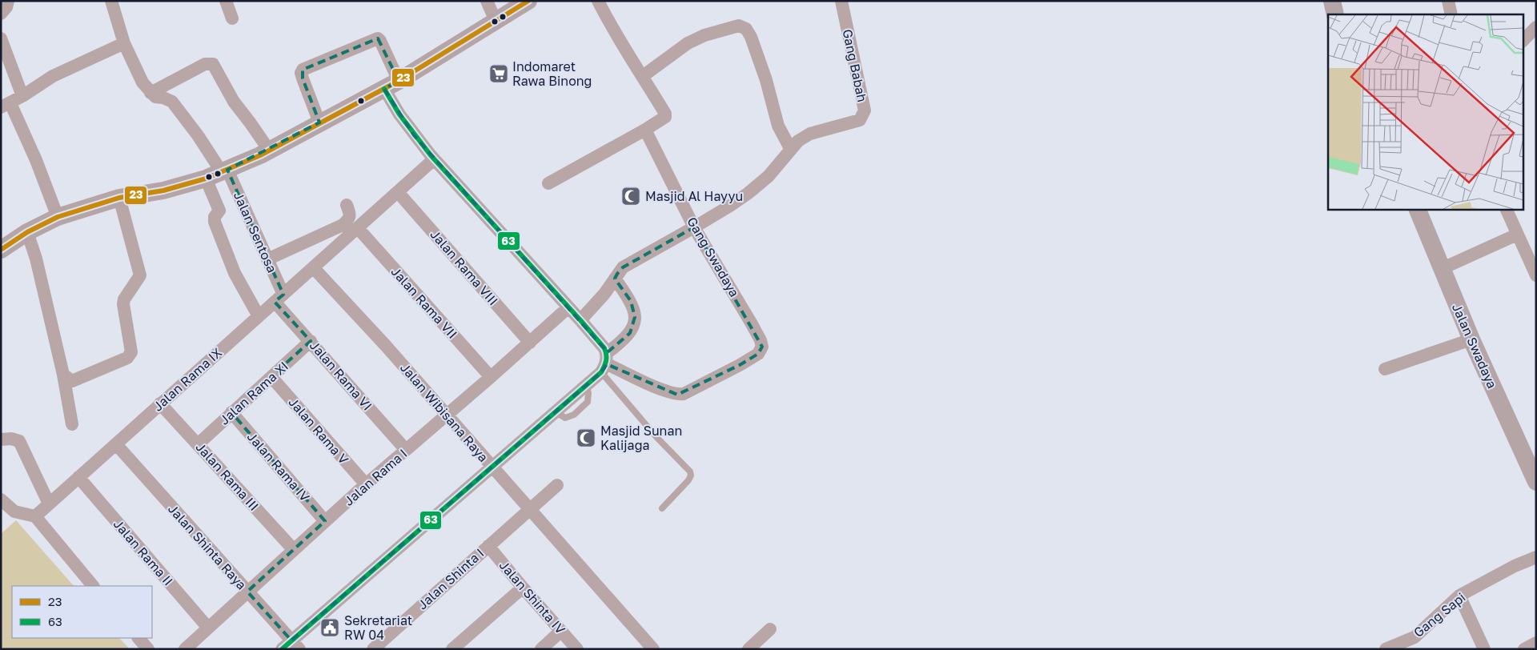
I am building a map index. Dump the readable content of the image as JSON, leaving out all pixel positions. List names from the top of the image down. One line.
{"streets":{"main road":["Jalan Swadaya"],"street":["Gang Babah","Jalan Sentosa","Gang Swadaya","Jalan Rama VIII","Jalan Rama VII","Jalan Rama VI","Jalan Rama IX","Jalan Rama XI","Jalan Wibisana Raya","Jalan Rama V","Jalan Rama IV","Jalan Rama III","Jalan Rama I","Jalan Shinta Raya","Jalan Rama II","Jalan Shinta I","Jalan Shinta IV","Gang Sapi"]},"crossings":[["Gang Babah","Gang Swadaya"],["Jalan Sentosa","Jalan Rama VI"],["Jalan Sentosa","Jalan Rama IX"],["Jalan Rama VIII","Jalan Rama IX"],["Jalan Rama VIII","Jalan Rama I"],["Jalan Rama VII","Jalan Rama IX"],["Jalan Rama VII","Jalan Rama I"],["Jalan Rama VI","Jalan Rama IX"],["Jalan Rama VI","Jalan Rama XI"],["Jalan Rama VI","Jalan Rama I"],["Jalan Rama IX","Jalan Wibisana Raya"],["Jalan Rama IX","Jalan Rama III"],["Jalan Rama IX","Jalan Shinta Raya"],["Jalan Rama IX","Jalan Rama II"],["Jalan Rama XI","Jalan Rama V"],["Jalan Rama XI","Jalan Rama IV"],["Jalan Rama XI","Jalan Rama III"],["Jalan Wibisana Raya","Jalan Rama I"],["Jalan Wibisana Raya","Jalan Shinta I"],["Jalan Rama V","Jalan Rama I"],["Jalan Rama IV","Jalan Rama I"],["Jalan Rama III","Jalan Rama I"],["Jalan Rama I","Jalan Shinta Raya"],["Jalan Rama I","Jalan Rama II"],["Jalan Shinta I","Jalan Shinta IV"]],"places":{"supermarket":["Indomaret Rawa Binong"],"mosque":["Masjid Al Hayyu","Masjid Sunan Kalijaga"],"public building":["Sekretariat RW 04"]},"lines":["transit line 23","transit line 63"],"legend":["23","63"]}
